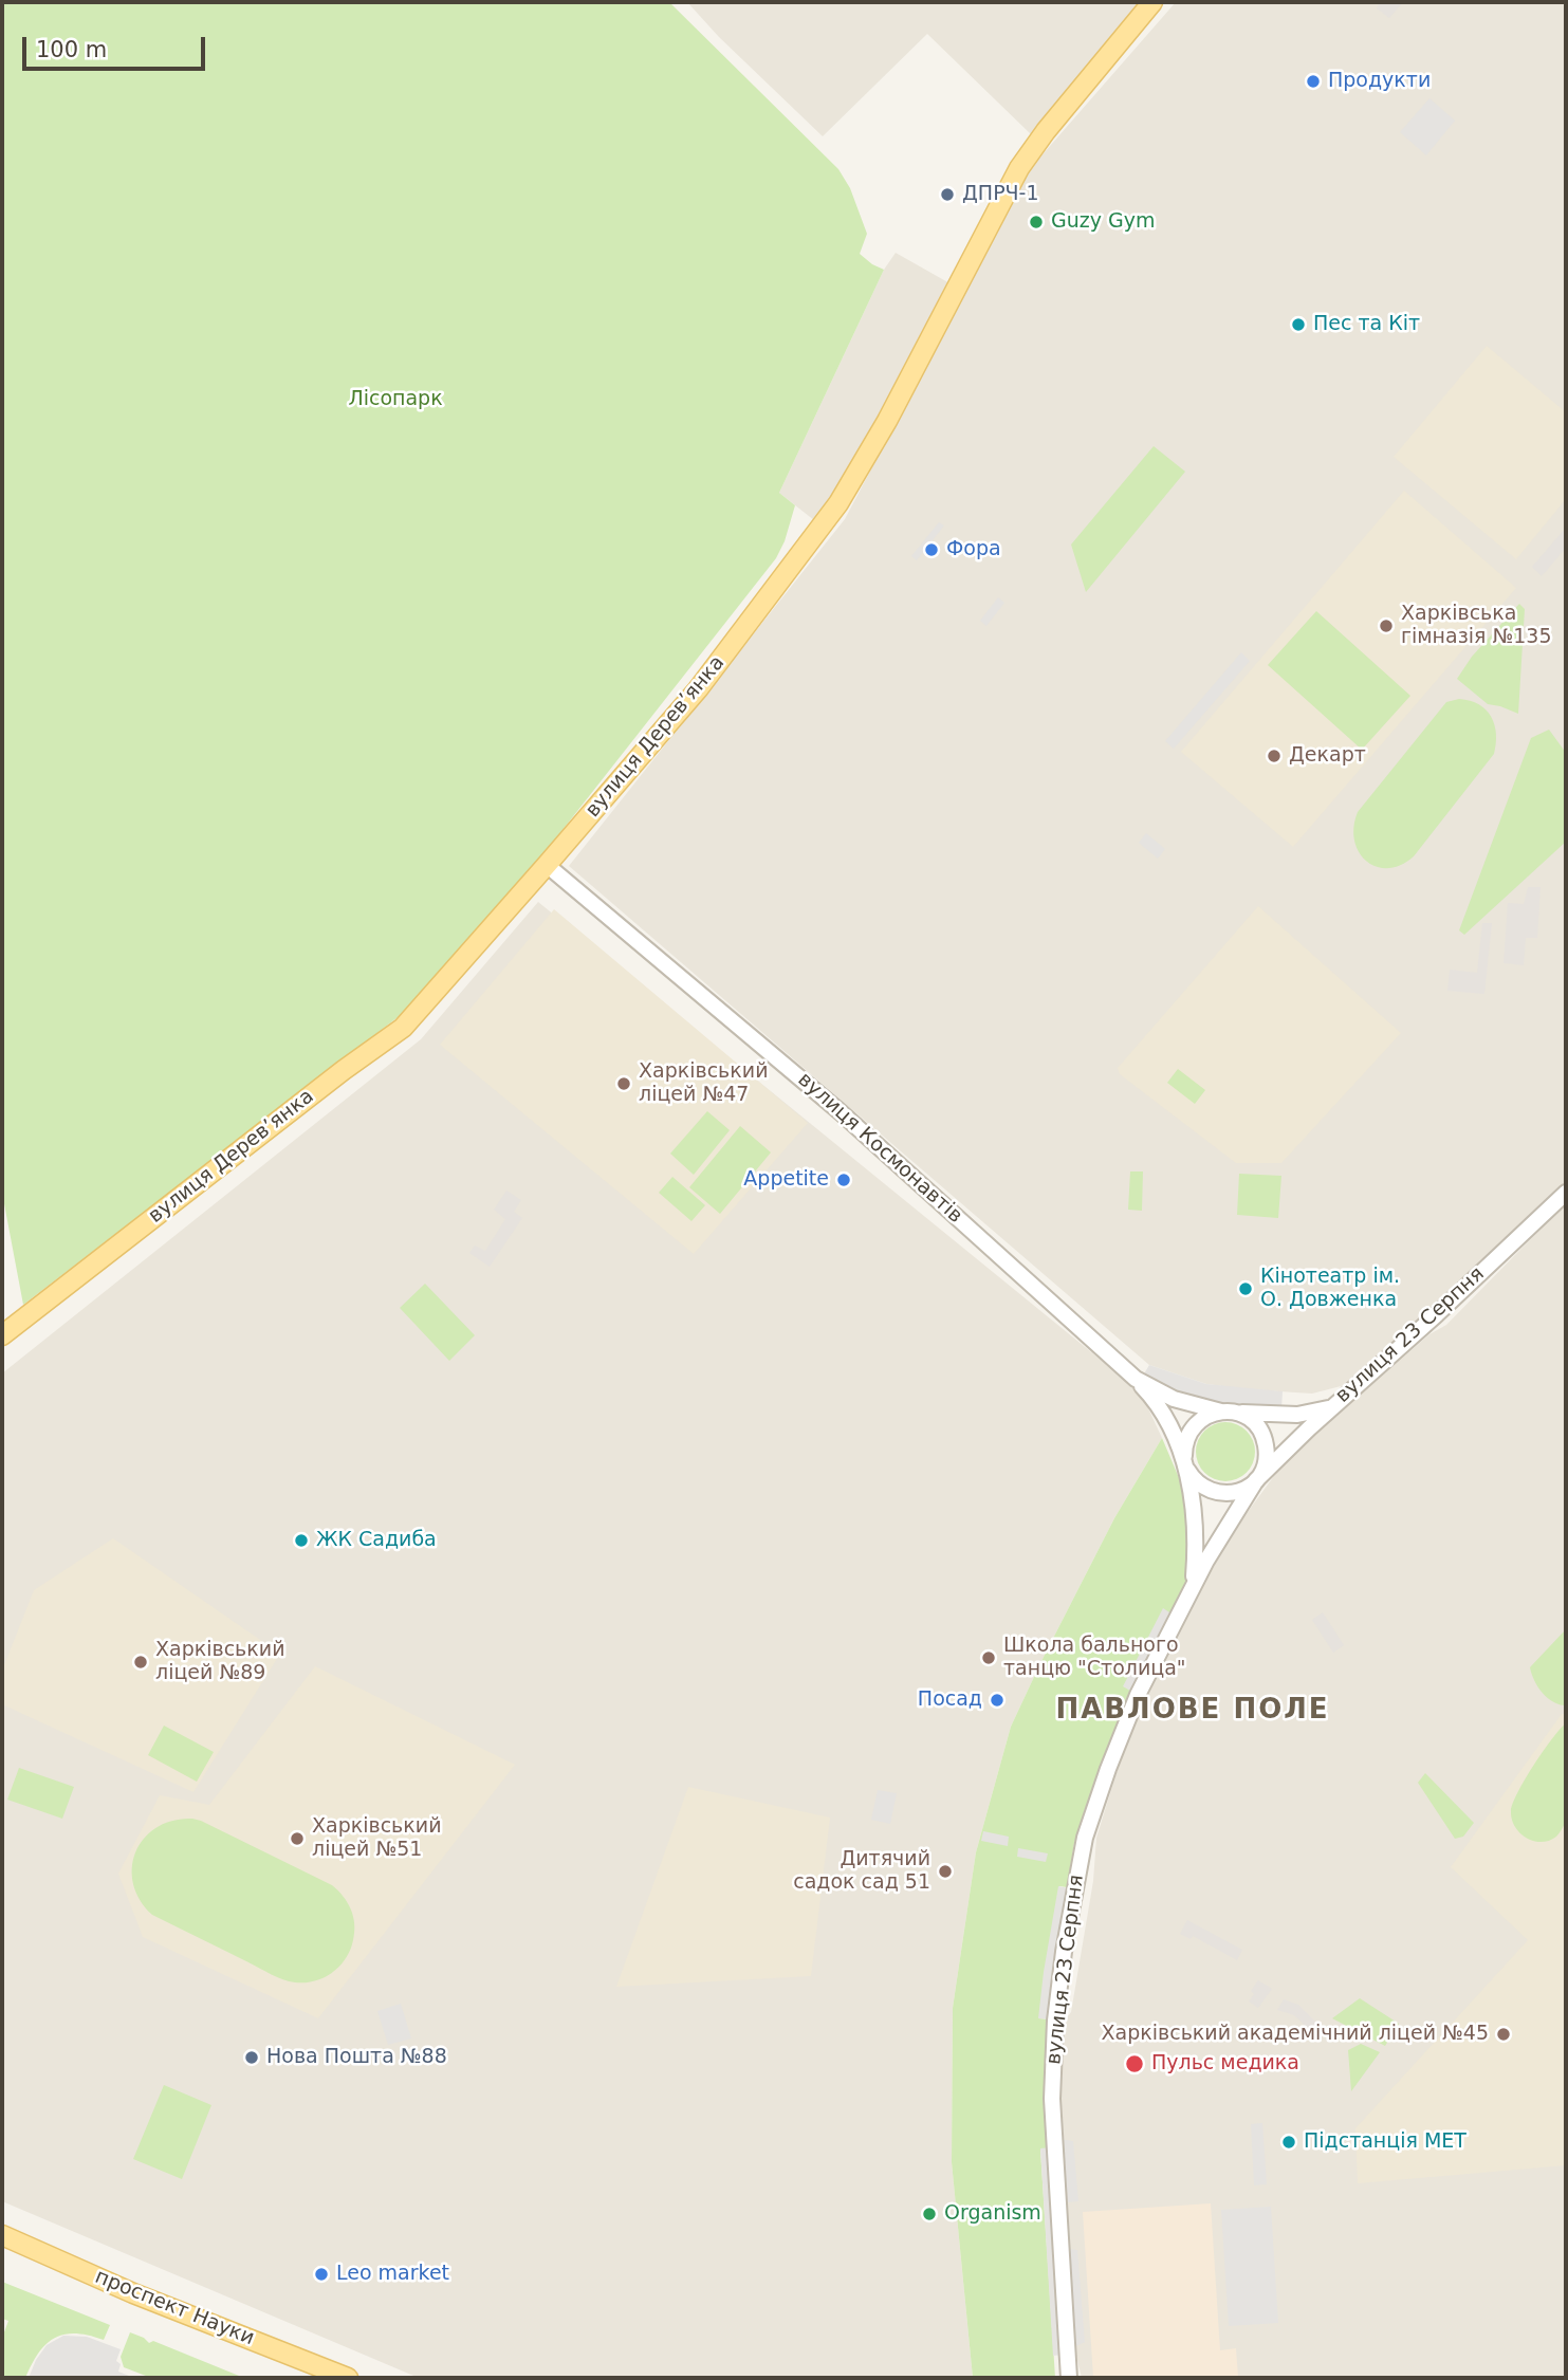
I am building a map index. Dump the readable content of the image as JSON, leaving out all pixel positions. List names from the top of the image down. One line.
{"streets":{"main road":["вулиця Дерев’янка","проспект Науки"],"street":["вулиця Космонавтів","вулиця 23 Серпня"]},"crossings":[["вулиця Дерев’янка","вулиця Космонавтів"],["вулиця Космонавтів","вулиця 23 Серпня"]],"districts":["ПАВЛОВЕ ПОЛЕ"],"parks":["Лісопарк"],"places":["Продукти","ДПРЧ-1","Guzy Gym","Пес та Кіт","Фора","Харківська гімназія №135","Декарт","Харківський ліцей №47","Appetite","Кінотеатр ім. О. Довженка","ЖК Садиба","Школа бального танцю \"Столица\"","Харківський ліцей №89","Посад","Харківський ліцей №51","Дитячий садок сад 51","Харківський академічний ліцей №45","Нова Пошта №88","Пульс медика","Підстанція МЕТ","Organism","Leo market"],"scale_bar":"100 m"}
